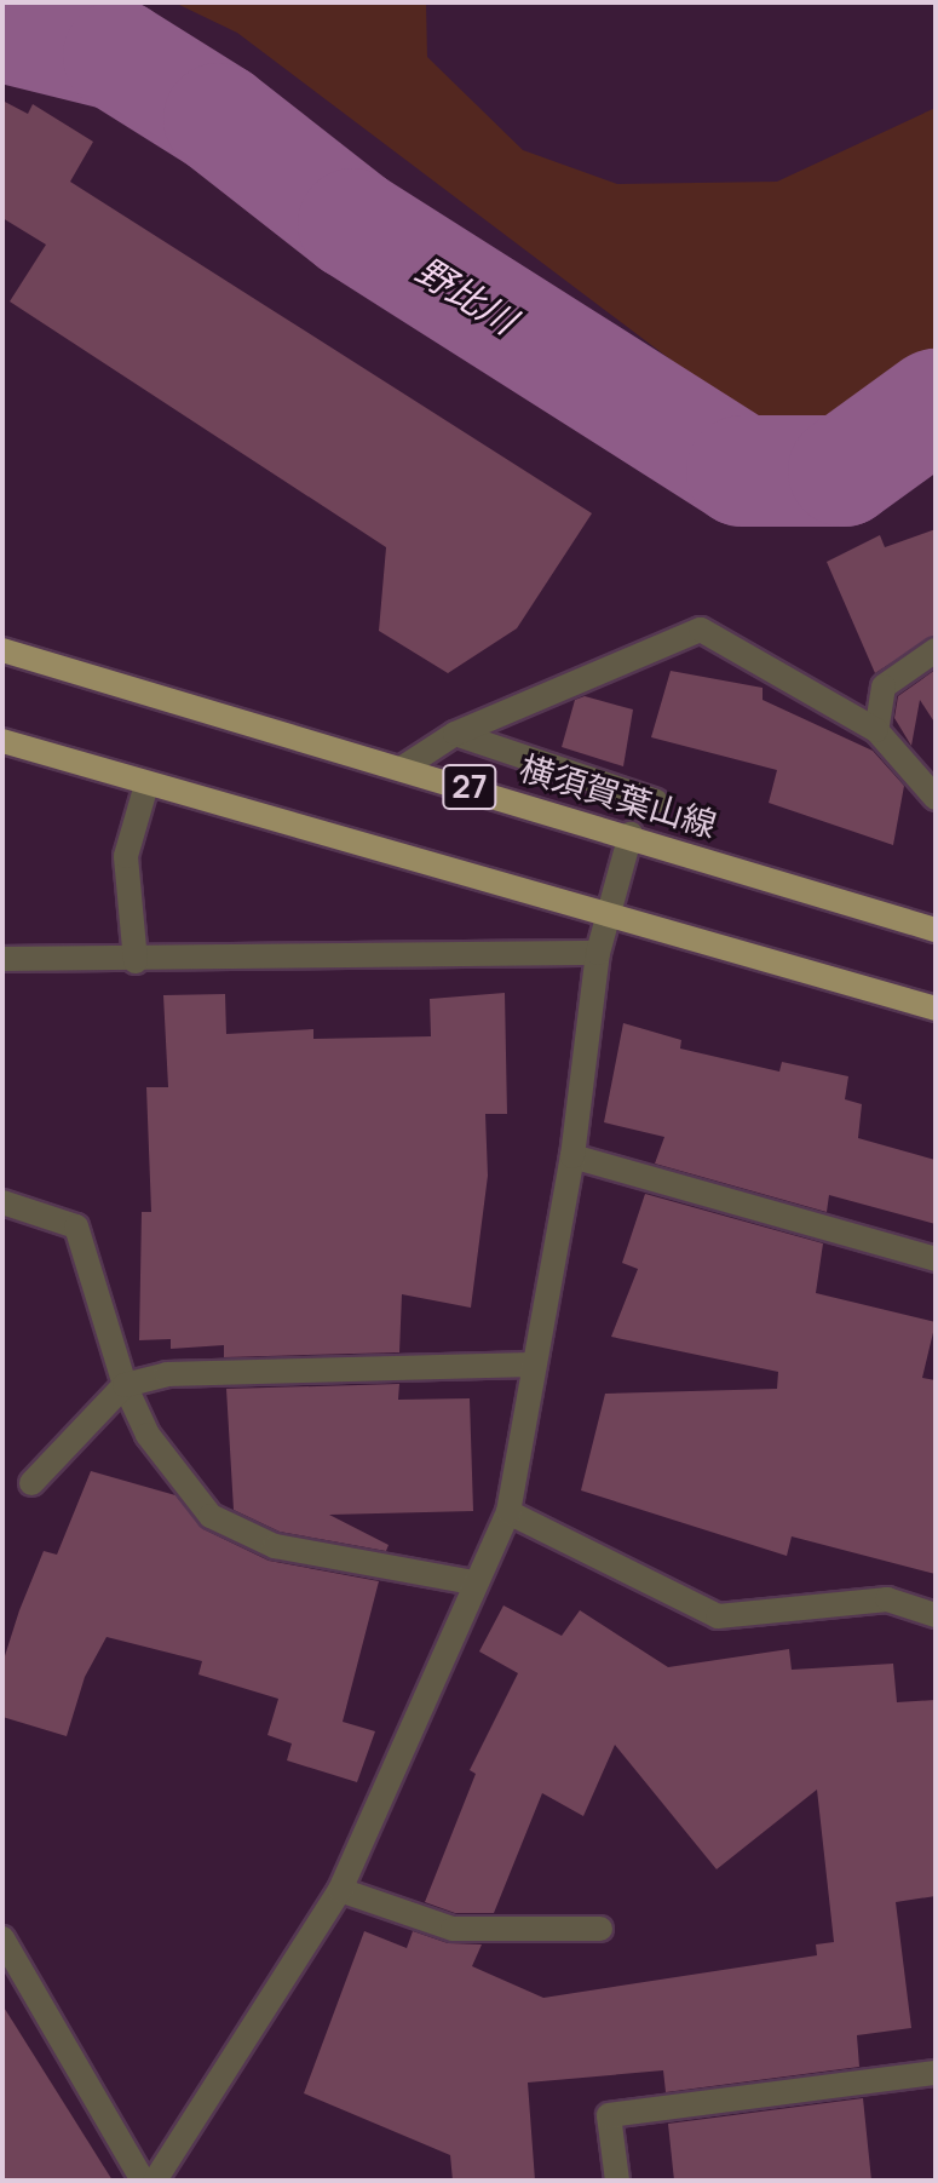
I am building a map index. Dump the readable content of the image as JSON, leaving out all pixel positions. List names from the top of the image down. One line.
{"streets":{"main road":["27","横須賀葉山線"]},"water":["野比川"]}
